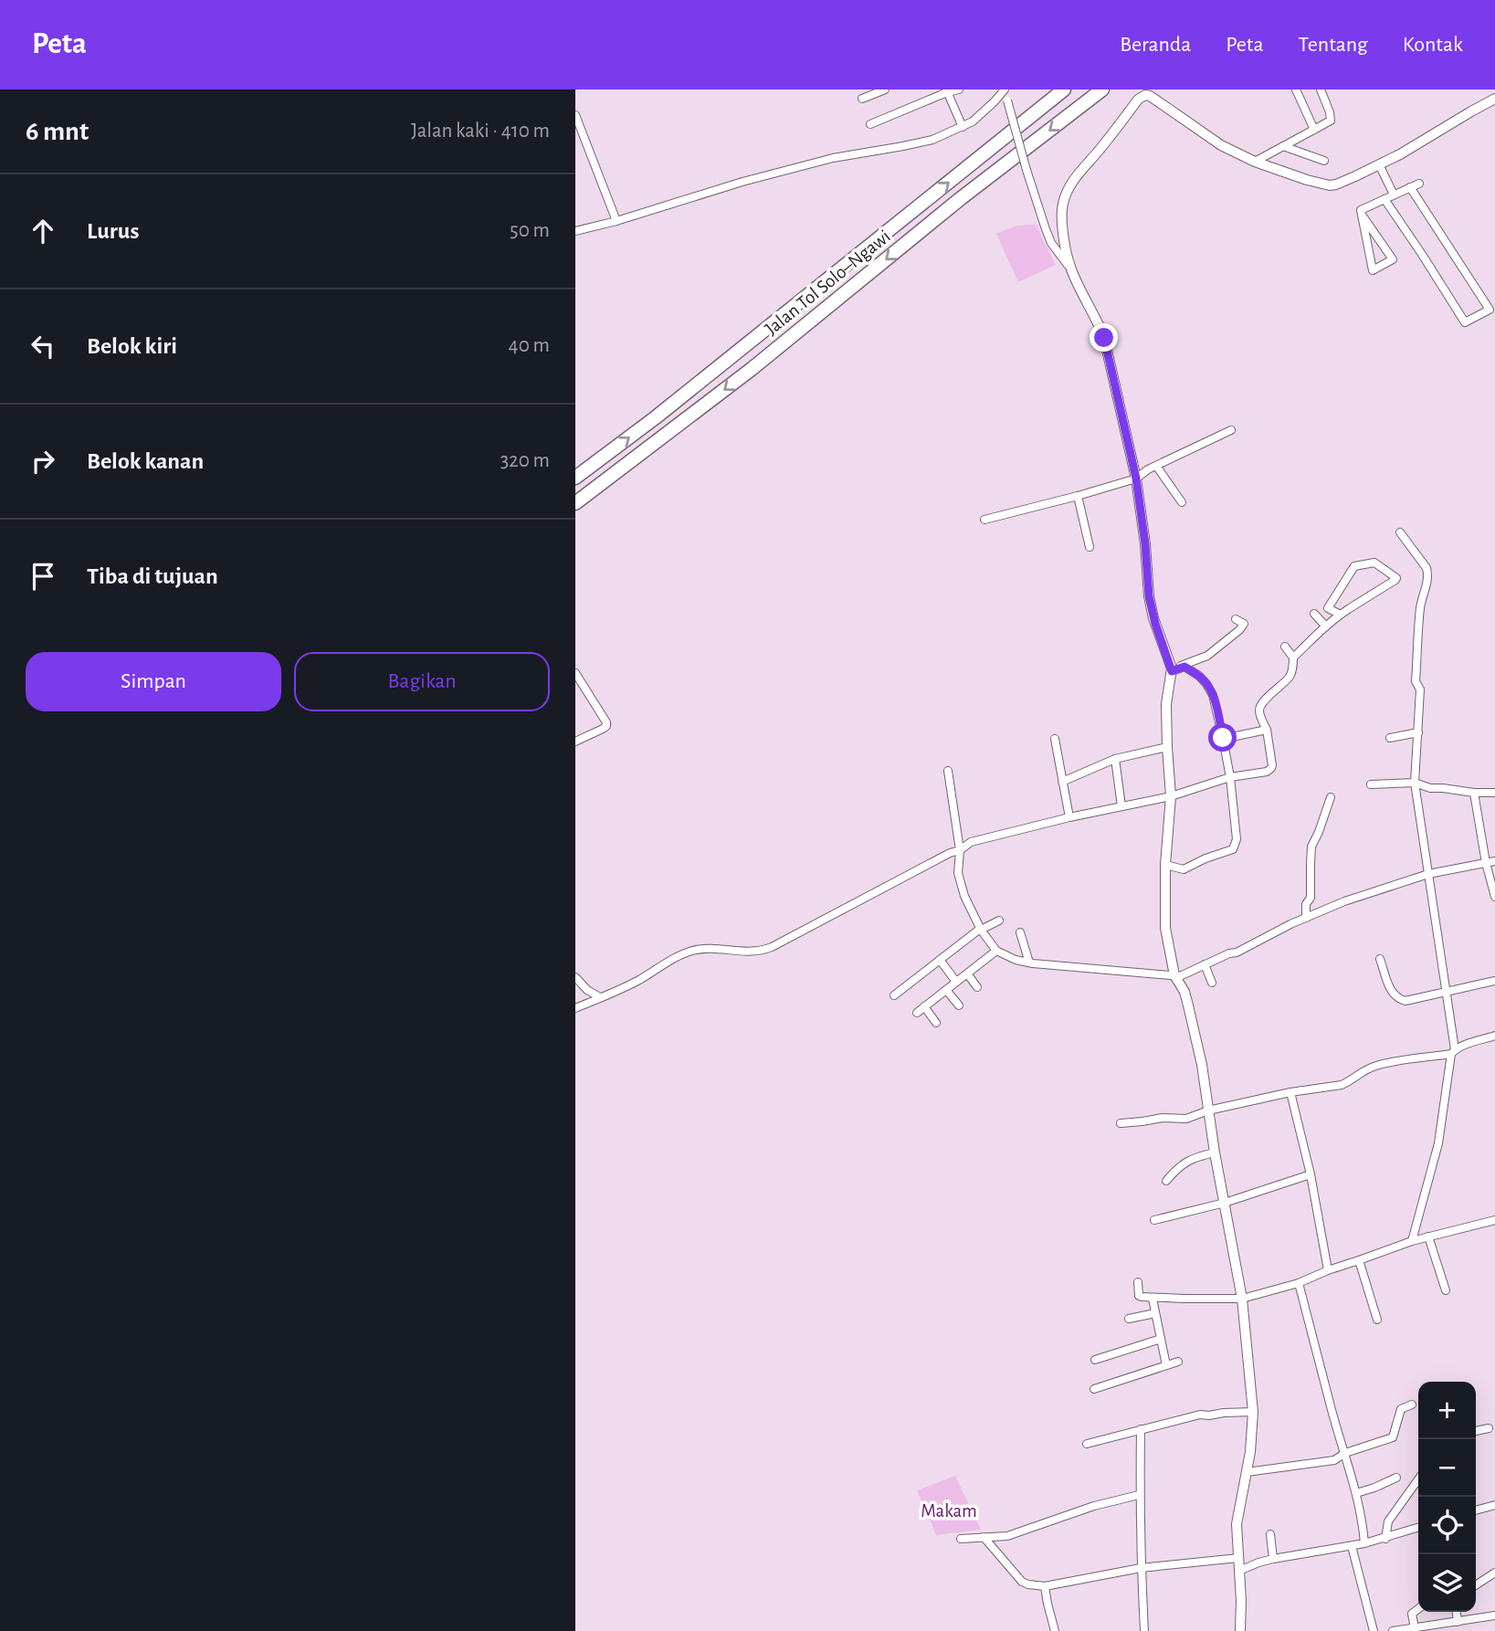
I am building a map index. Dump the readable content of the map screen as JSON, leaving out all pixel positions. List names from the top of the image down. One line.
{"streets":{"highway":["Jalan Tol Solo–Ngawi"]},"parks":["Makam"],"page":{"header":"Peta","nav":["Beranda","Peta","Tentang","Kontak"],"heading":["6 mnt","Jalan kaki · 410 m"],"list":[["Lurus","50 m"],["Belok kiri","40 m"],["Belok kanan","320 m"],"Tiba di tujuan"],"buttons":["Simpan","Bagikan"],"map_buttons":["+","−"]}}
